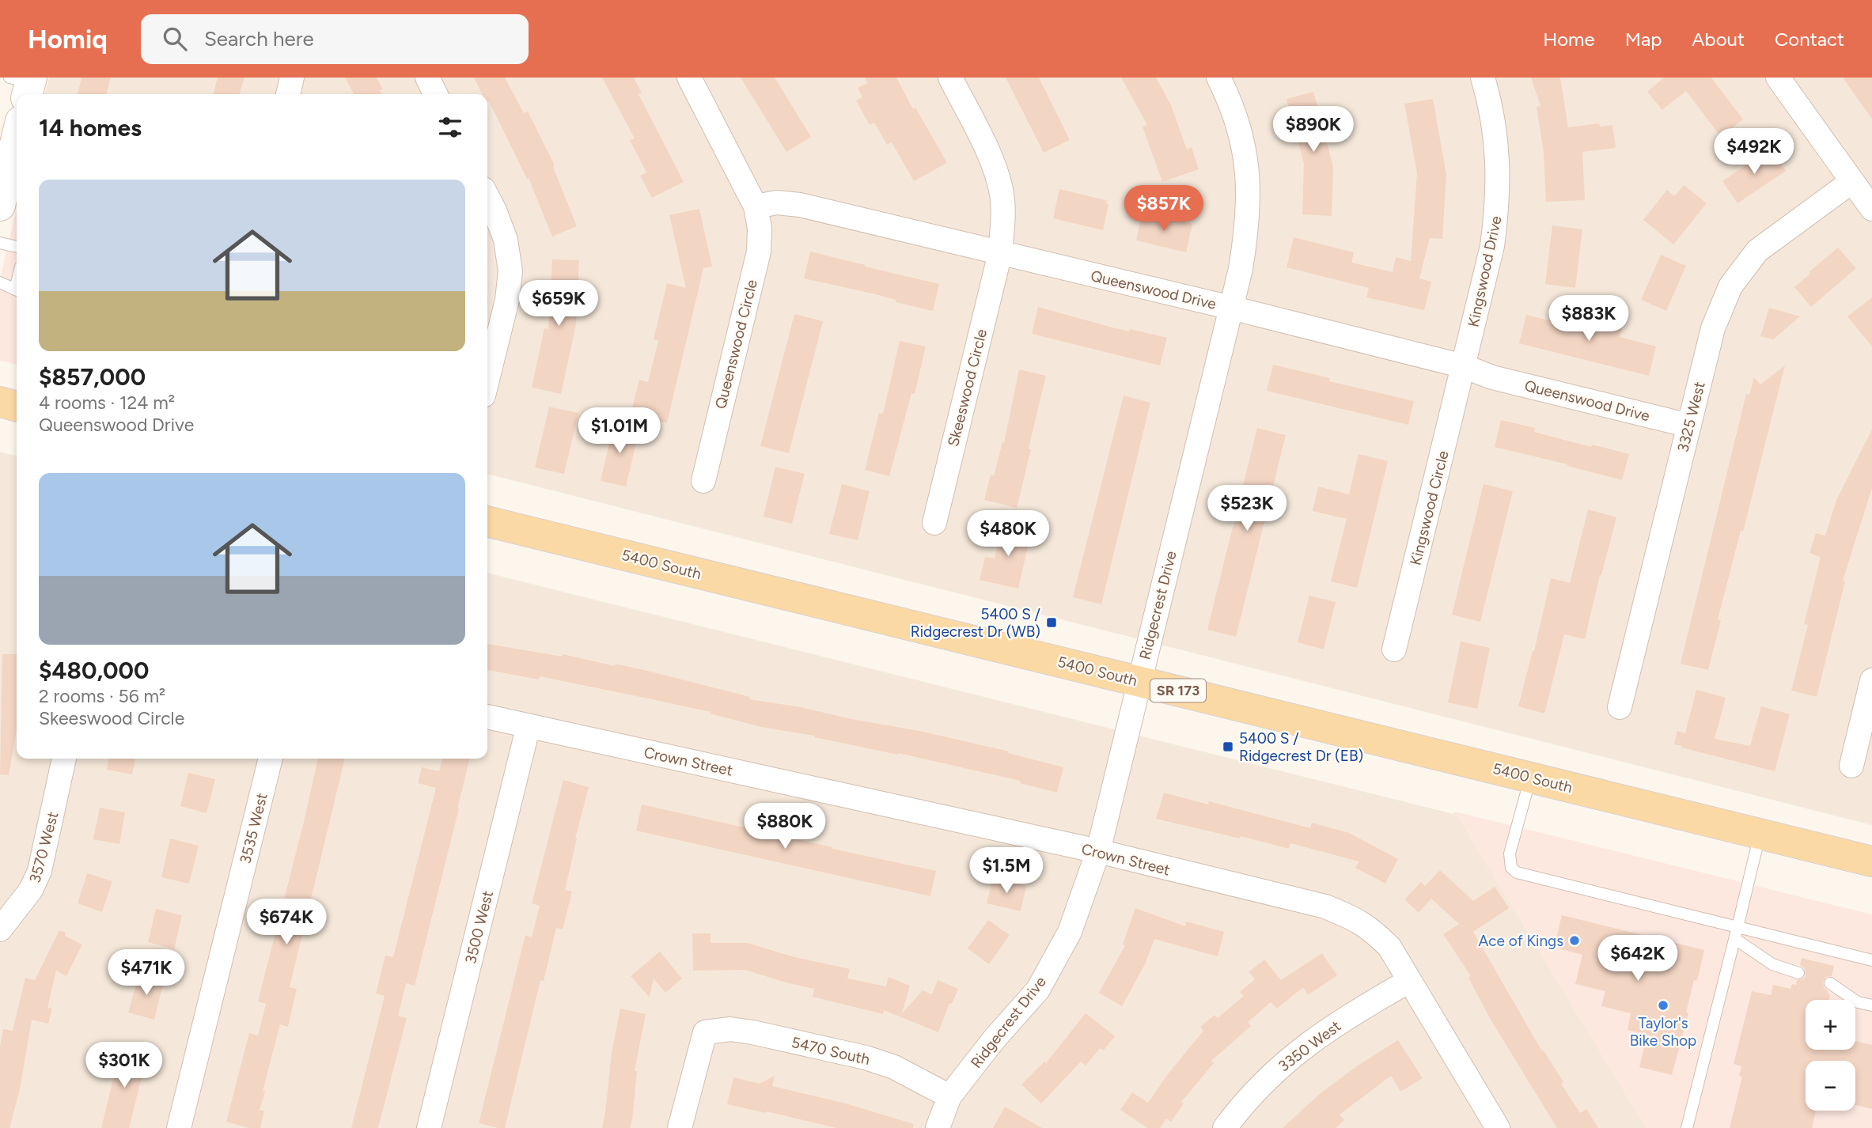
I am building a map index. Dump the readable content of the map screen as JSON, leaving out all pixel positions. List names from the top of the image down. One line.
{"streets":{"main road":["5400 South","SR 173"],"street":["Kingswood Drive","Queenswood Drive","Queenswood Circle","Skeeswood Circle","3325 West","Kingswood Circle","Ridgecrest Drive","Crown Street","3535 West","3570 West","3500 West","3350 West","5470 South"]},"crossings":[["Kingswood Drive","Queenswood Drive"],["Kingswood Drive","Kingswood Circle"],["Queenswood Drive","Queenswood Circle"],["Queenswood Drive","Skeeswood Circle"],["Queenswood Drive","3325 West"],["Queenswood Drive","Kingswood Circle"],["Queenswood Drive","Ridgecrest Drive"],["5400 South","Ridgecrest Drive"],["Ridgecrest Drive","Crown Street"],["Ridgecrest Drive","5470 South"],["Crown Street","3500 West"],["Crown Street","3350 West"]],"places":{"transit":["5400 S / Ridgecrest Dr (WB)","5400 S / Ridgecrest Dr (EB)"],"other":["Ace of Kings","Taylor's Bike Shop"]},"page":{"header":"Homiq","search":"Search here","nav":["Home","Map","About","Contact"],"heading":"14 homes","price":["$890K","$492K","$857K","$659K","$883K","$1.01M","$523K","$480K","$880K","$1.5M","$674K","$642K","$471K","$301K"],"list":[{"name":"$857,000","note":"4 rooms · 124 m² · Queenswood Drive"},{"name":"$480,000","note":"2 rooms · 56 m² · Skeeswood Circle"}],"map_buttons":["+","−"]}}
